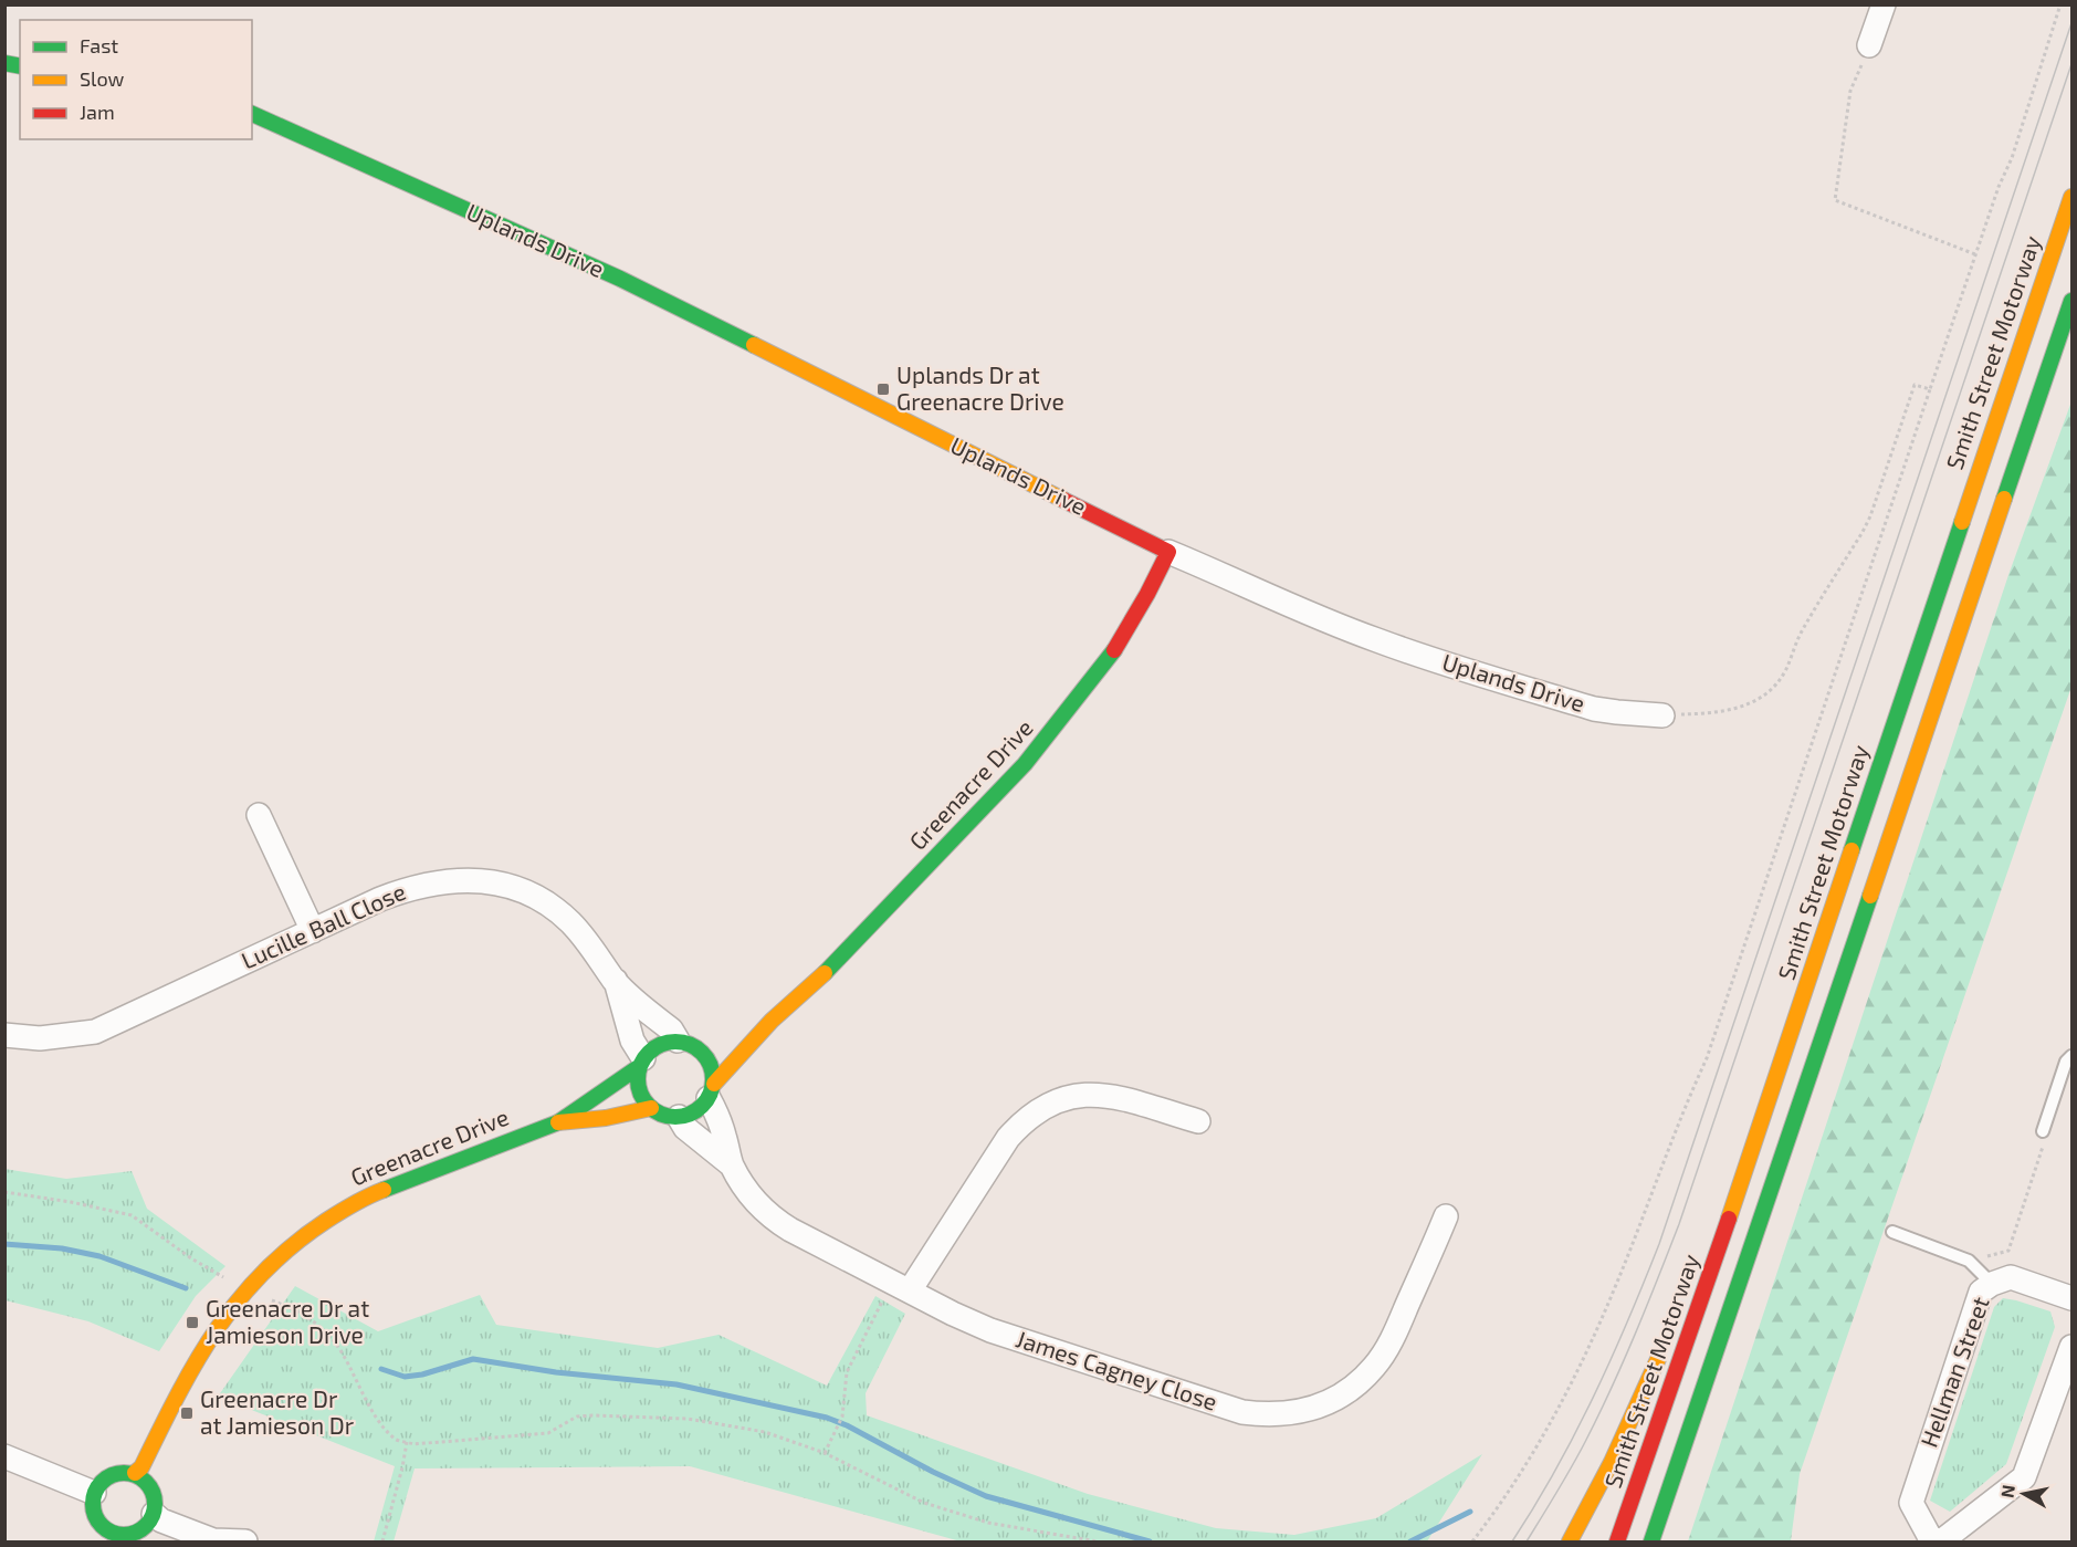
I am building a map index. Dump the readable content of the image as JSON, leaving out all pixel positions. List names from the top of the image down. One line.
{"streets":{"main road":["Uplands Drive","Smith Street Motorway","Greenacre Drive"],"street":["Lucille Ball Close","James Cagney Close","Hellman Street"]},"crossings":[["Uplands Drive","Greenacre Drive"],["Greenacre Drive","Lucille Ball Close"],["Greenacre Drive","James Cagney Close"],["Lucille Ball Close","James Cagney Close"]],"places":{"transit":["Uplands Dr at Greenacre Drive","Greenacre Dr at Jamieson Drive","Greenacre Dr at Jamieson Dr"]},"legend":["Fast","Slow","Jam"],"north":"left"}
